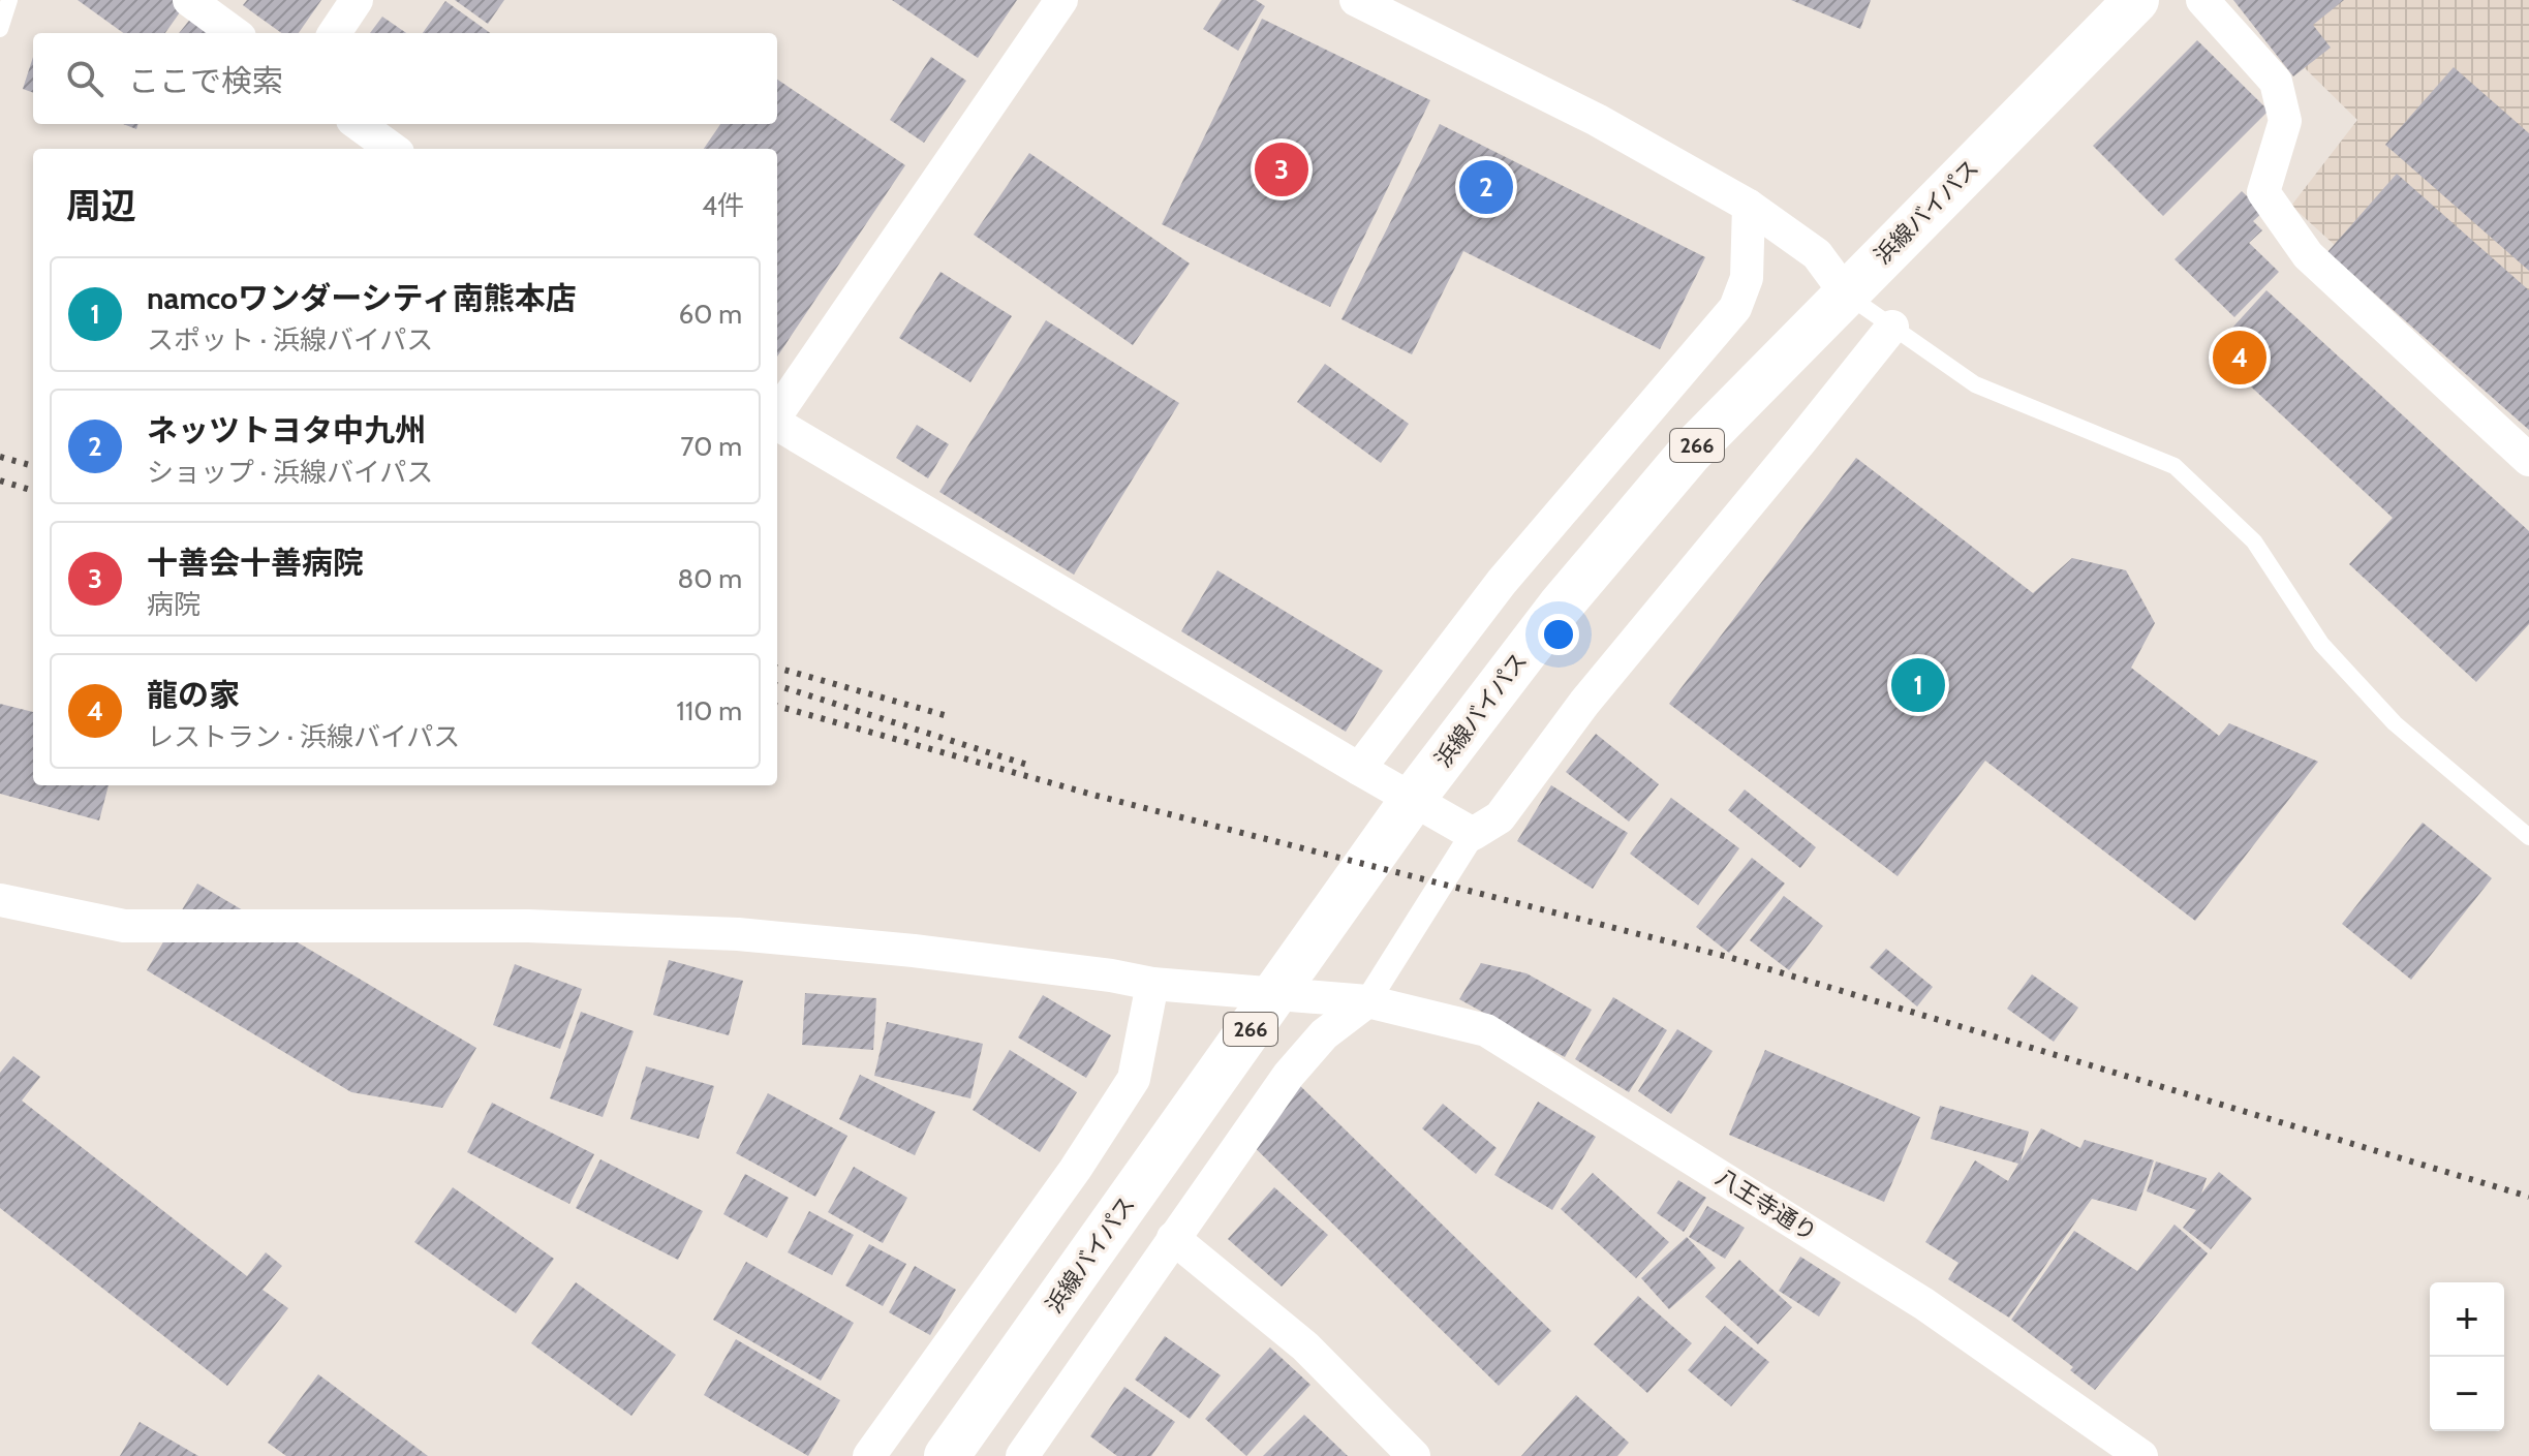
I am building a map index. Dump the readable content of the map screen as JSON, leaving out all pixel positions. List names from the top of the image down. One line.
{"streets":{"highway":["浜線バイパス","266"],"street":["八王寺通り"]},"page":{"search":"ここで検索","pins":["3","2","4","1"],"heading":["周辺","4件"],"list":[{"mark":"1","name":"namcoワンダーシティ南熊本店","note":"スポット · 浜線バイパス","value":"60 m"},{"mark":"2","name":"ネッツトヨタ中九州","note":"ショップ · 浜線バイパス","value":"70 m"},{"mark":"3","name":"十善会十善病院","note":"病院","value":"80 m"},{"mark":"4","name":"龍の家","note":"レストラン · 浜線バイパス","value":"110 m"}],"map_buttons":["+","−"]}}
